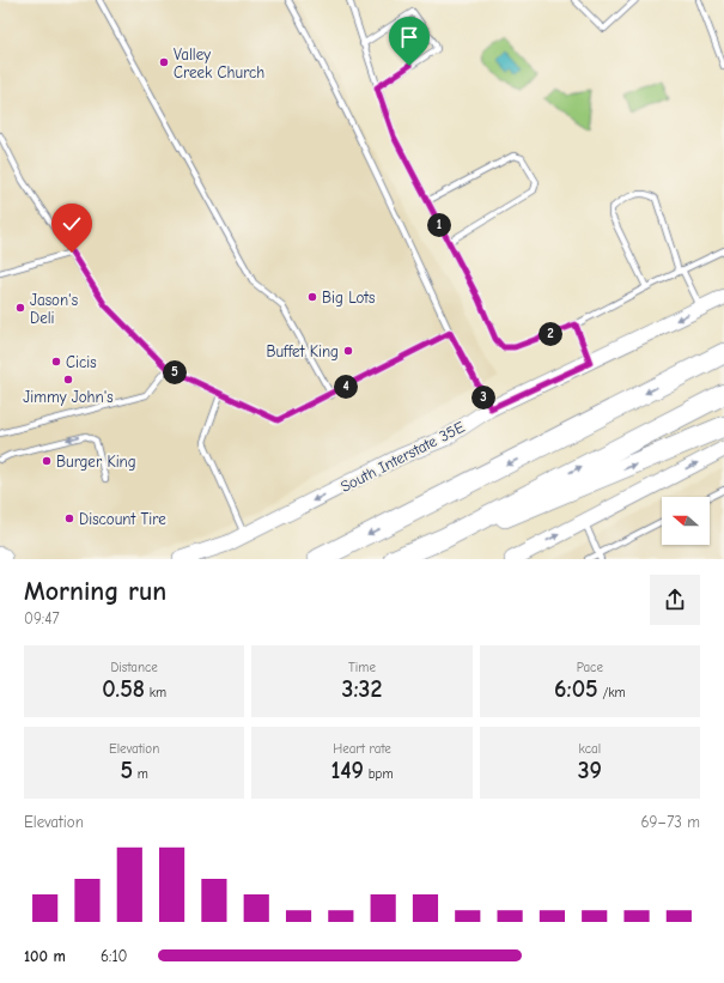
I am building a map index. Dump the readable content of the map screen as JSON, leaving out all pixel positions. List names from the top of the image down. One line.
{"streets":{"main road":["South Interstate 35E"]},"one_way":["South Interstate 35E"],"places":["Valley Creek Church","Big Lots","Jason's Deli","Buffet King","Cicis","Jimmy John's","Burger King","Discount Tire"],"north":"left","page":{"pins":["1","2","5","4","3"],"heading":["Morning run","09:47"],"stats":[["Distance","0.58 km"],["Time","3:32"],["Pace","6:05 /km"],["Elevation","5 m"],["Heart rate","149 bpm"],["kcal","39"]],"chart":["Elevation","69–73 m"],"list":[{"name":"100 m","note":"6:10"}]}}
